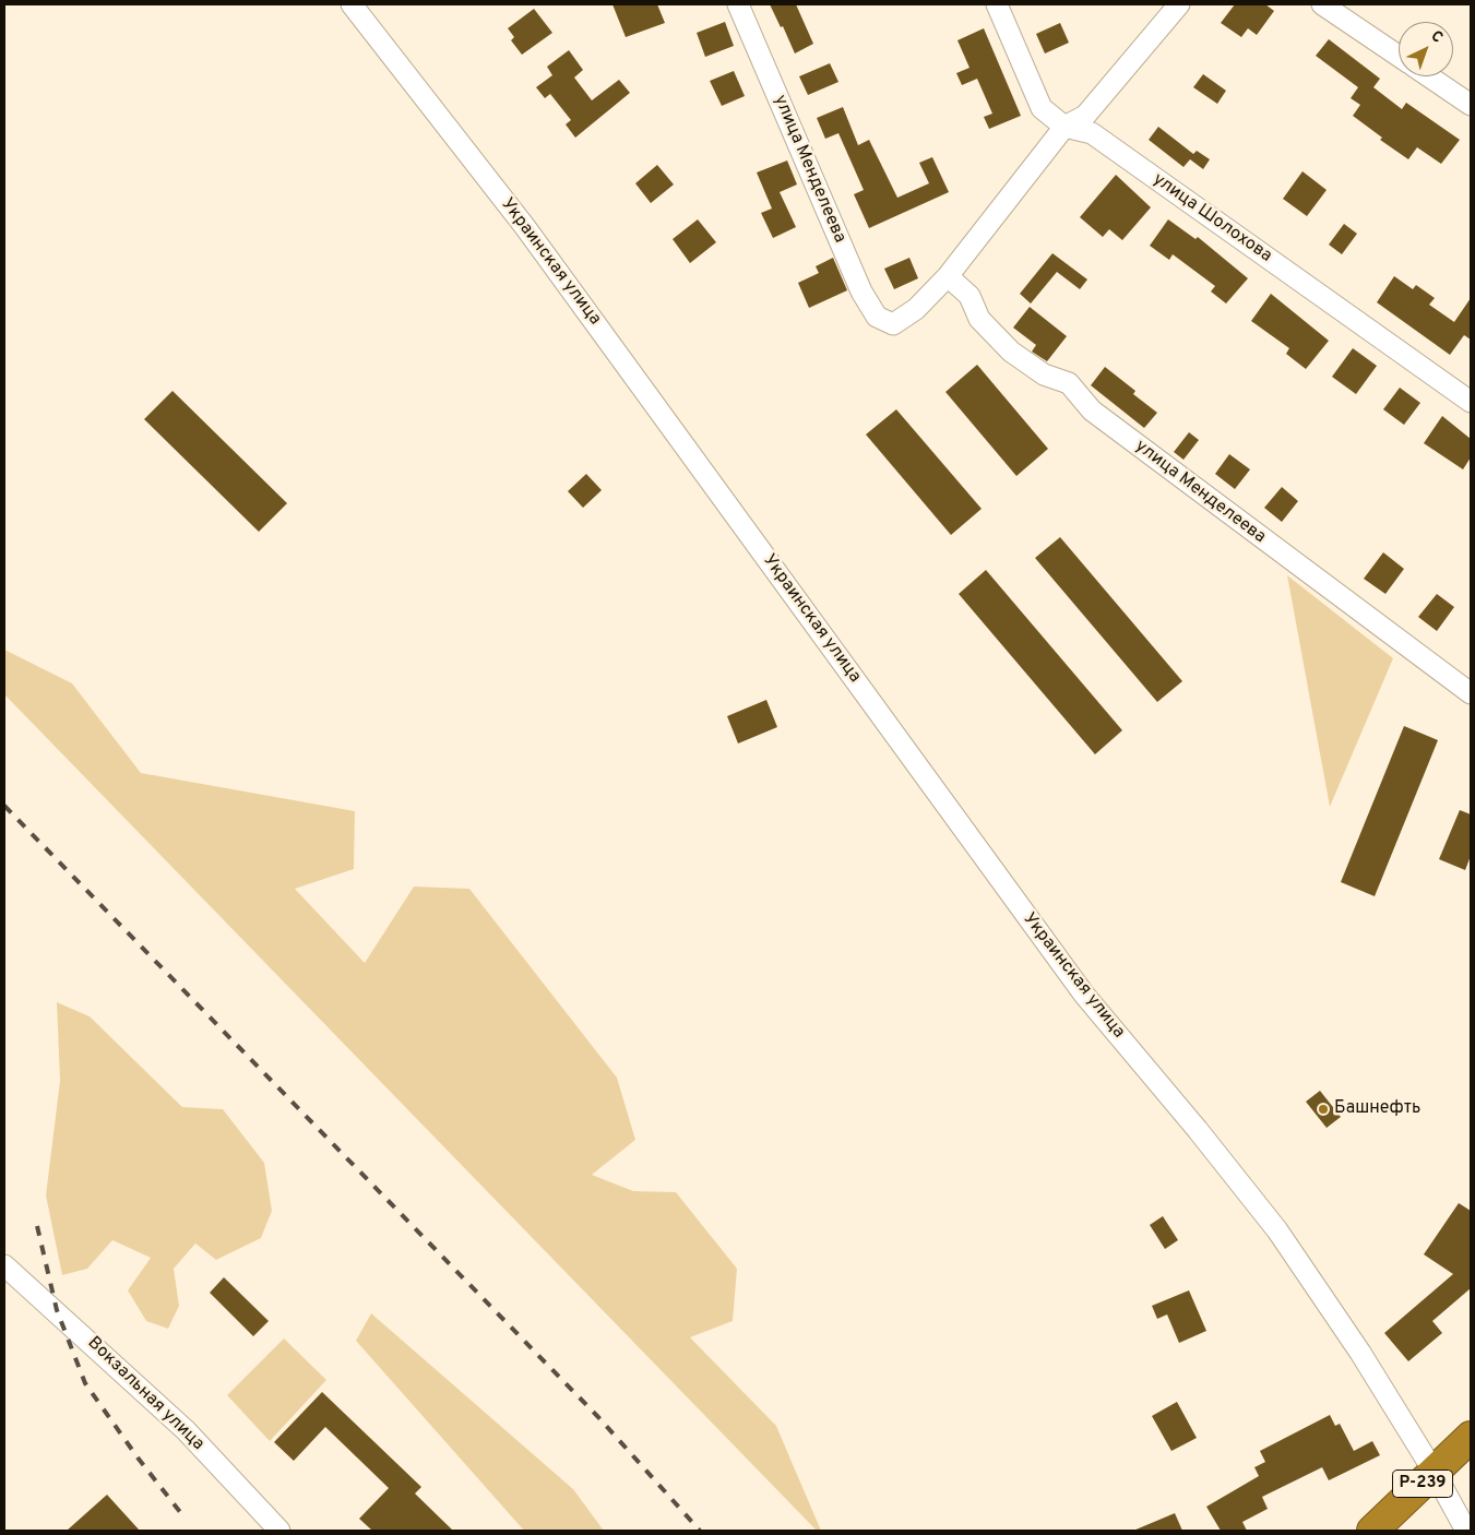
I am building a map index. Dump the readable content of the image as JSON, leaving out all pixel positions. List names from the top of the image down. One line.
{"streets":{"highway":["Р-239"],"street":["улица Менделеева","улица Шолохова","Украинская улица","Вокзальная улица"]},"crossings":[["Украинская улица","Р-239"]],"places":["Башнефть"],"north":"top right"}
